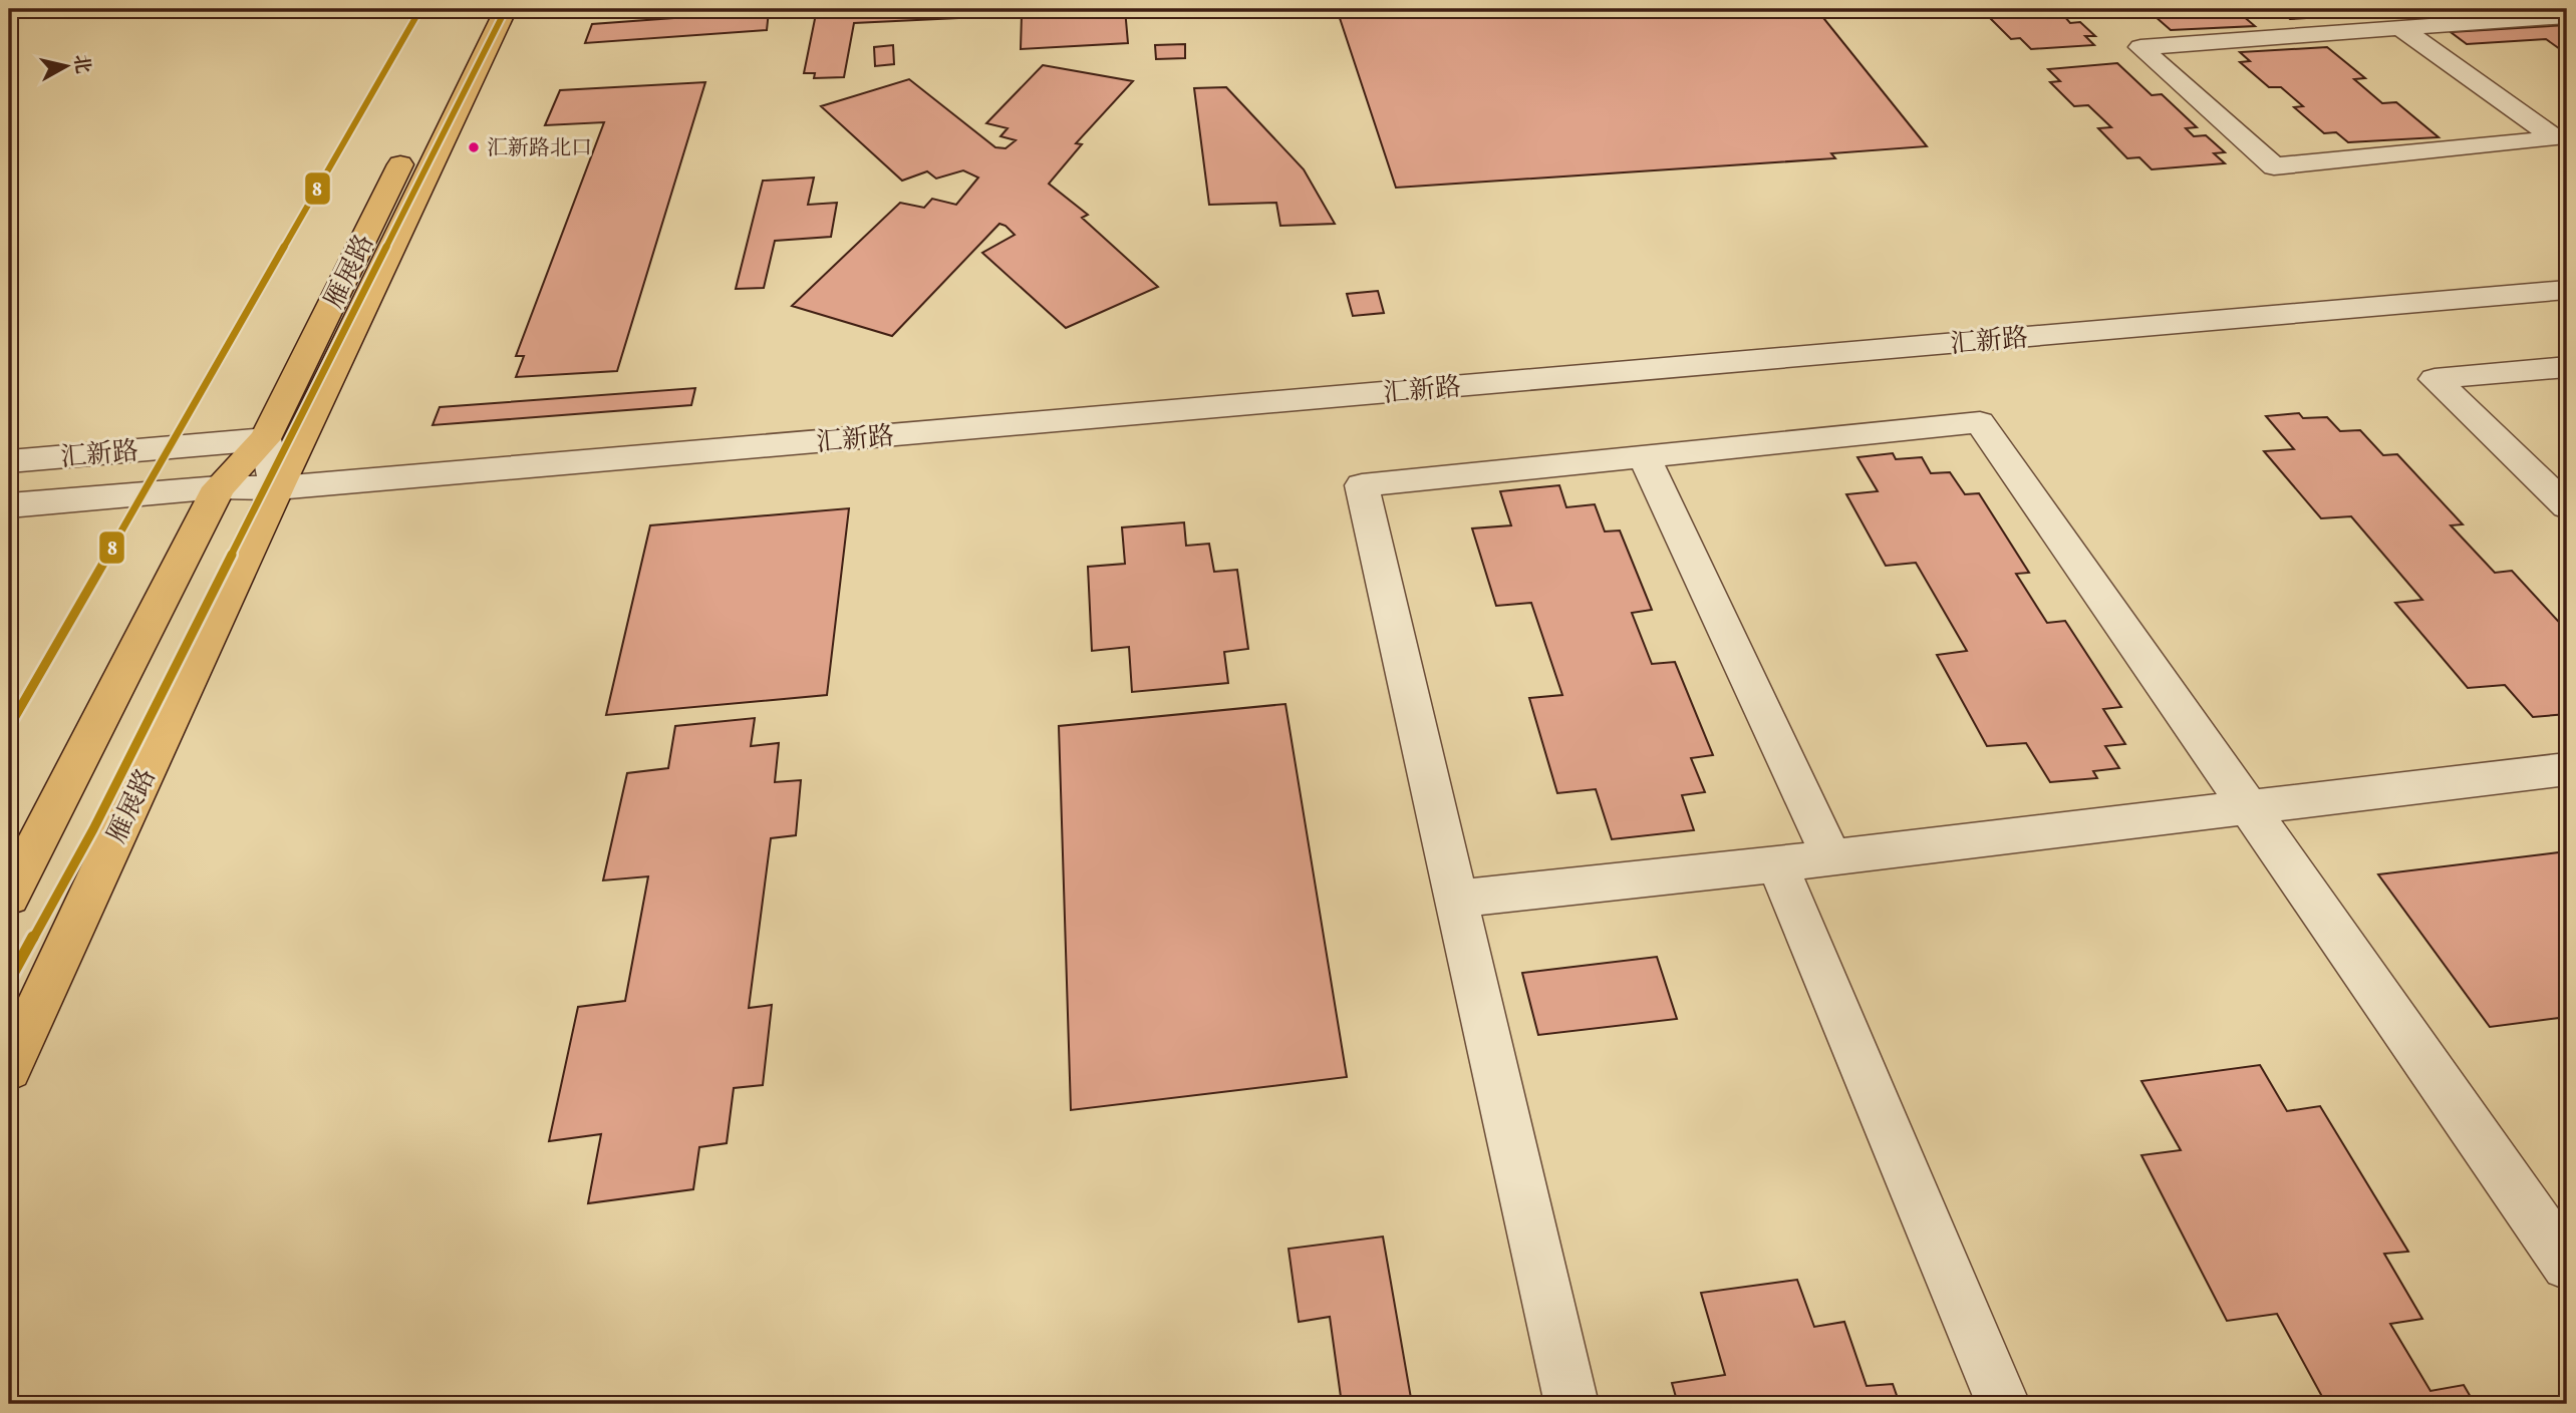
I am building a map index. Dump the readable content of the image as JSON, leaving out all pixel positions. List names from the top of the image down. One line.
{"streets":{"main road":["雁展路"],"street":["汇新路"]},"crossings":[["雁展路","汇新路"]],"places":["汇新路北口"],"lines":["transit line 8"],"north":"right"}
